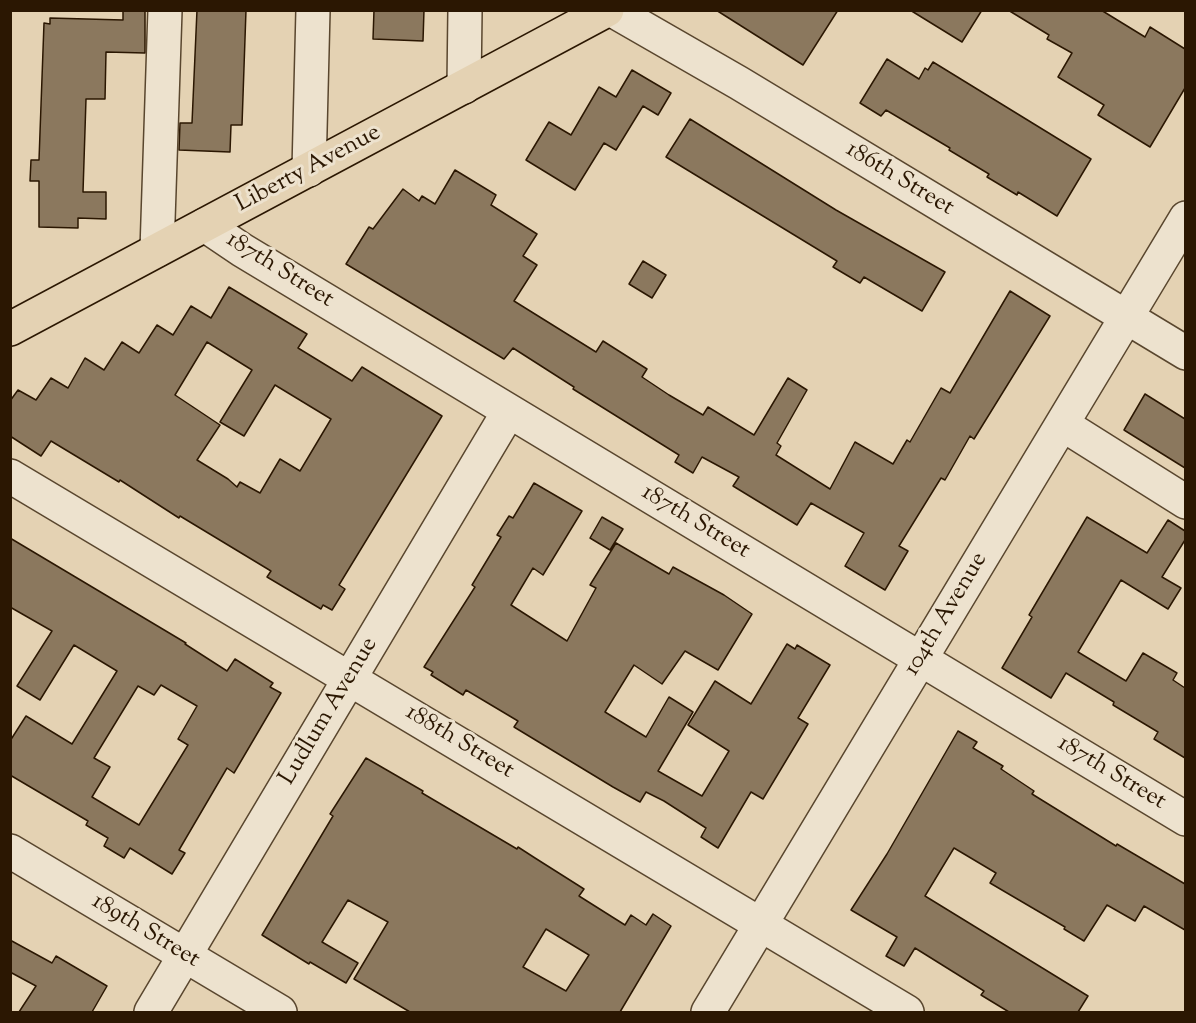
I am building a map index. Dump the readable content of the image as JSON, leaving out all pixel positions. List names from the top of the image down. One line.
{"streets":{"main road":["Liberty Avenue"],"street":["186th Street","187th Street","104th Avenue","Ludlum Avenue","188th Street","189th Street"]},"crossings":[["Liberty Avenue","187th Street"],["186th Street","104th Avenue"],["187th Street","104th Avenue"],["187th Street","Ludlum Avenue"],["104th Avenue","188th Street"],["Ludlum Avenue","188th Street"],["Ludlum Avenue","189th Street"]]}
